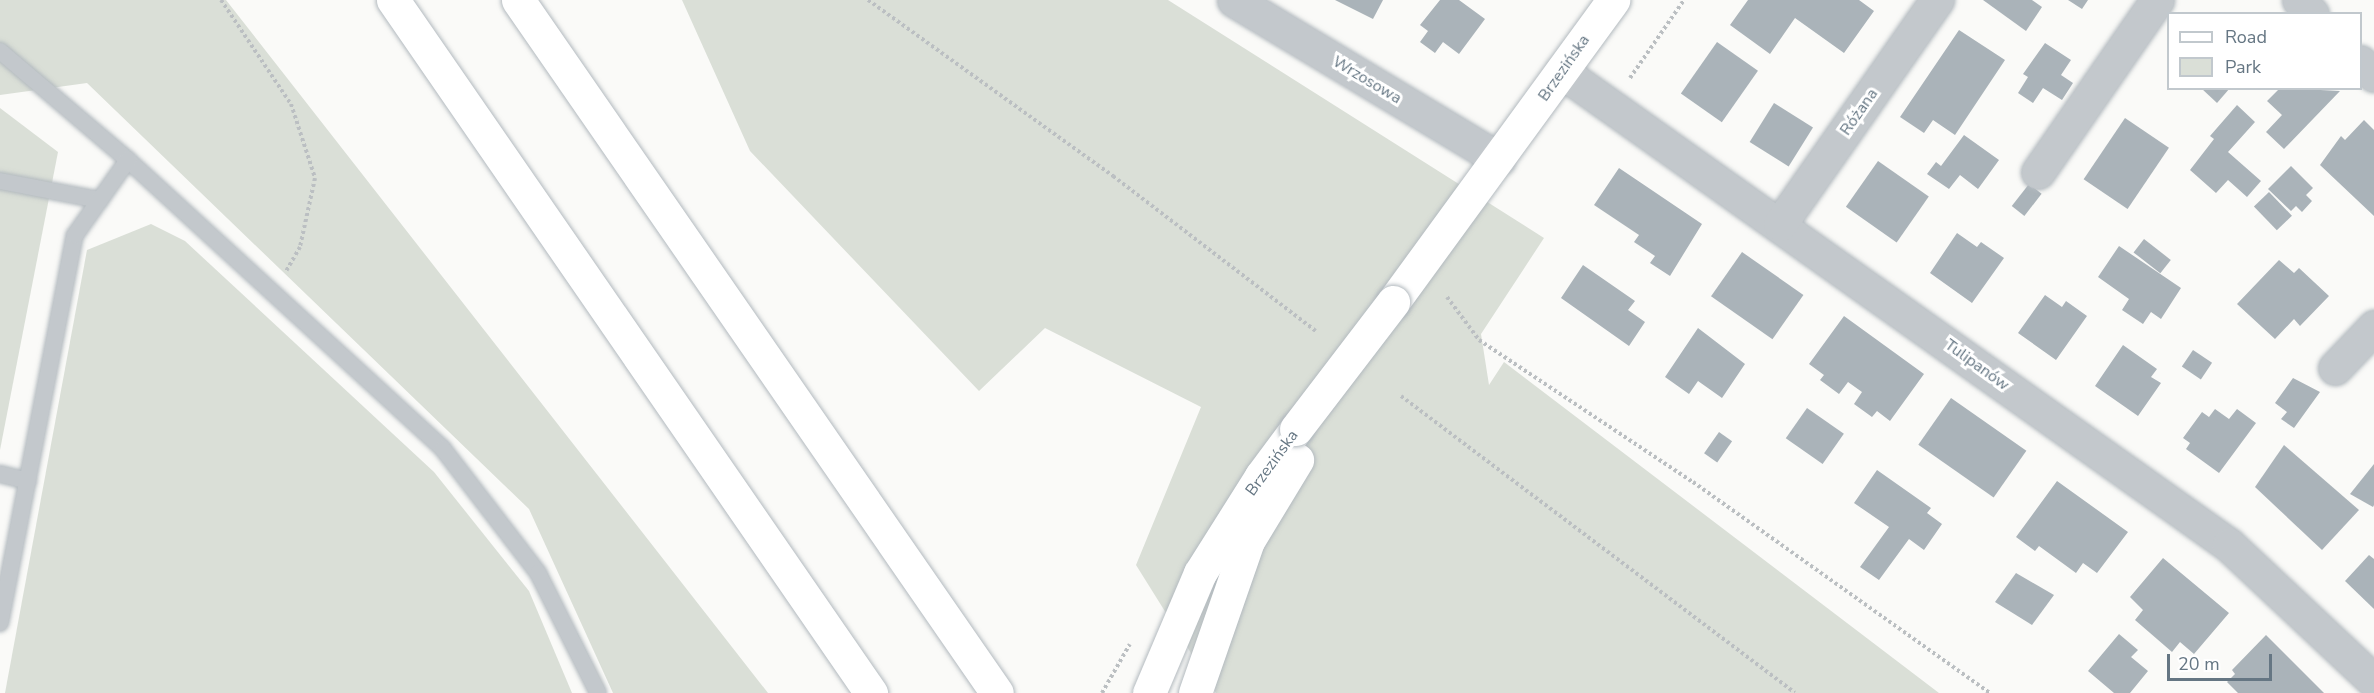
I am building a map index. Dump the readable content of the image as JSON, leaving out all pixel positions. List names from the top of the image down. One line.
{"streets":{"main road":["Brzezińska"],"street":["Wrzosowa","Różana","Tulipanów"]},"crossings":[["Brzezińska","Wrzosowa"],["Brzezińska","Tulipanów"],["Różana","Tulipanów"]],"legend":["Road","Park"],"scale_bar":"20 m"}
